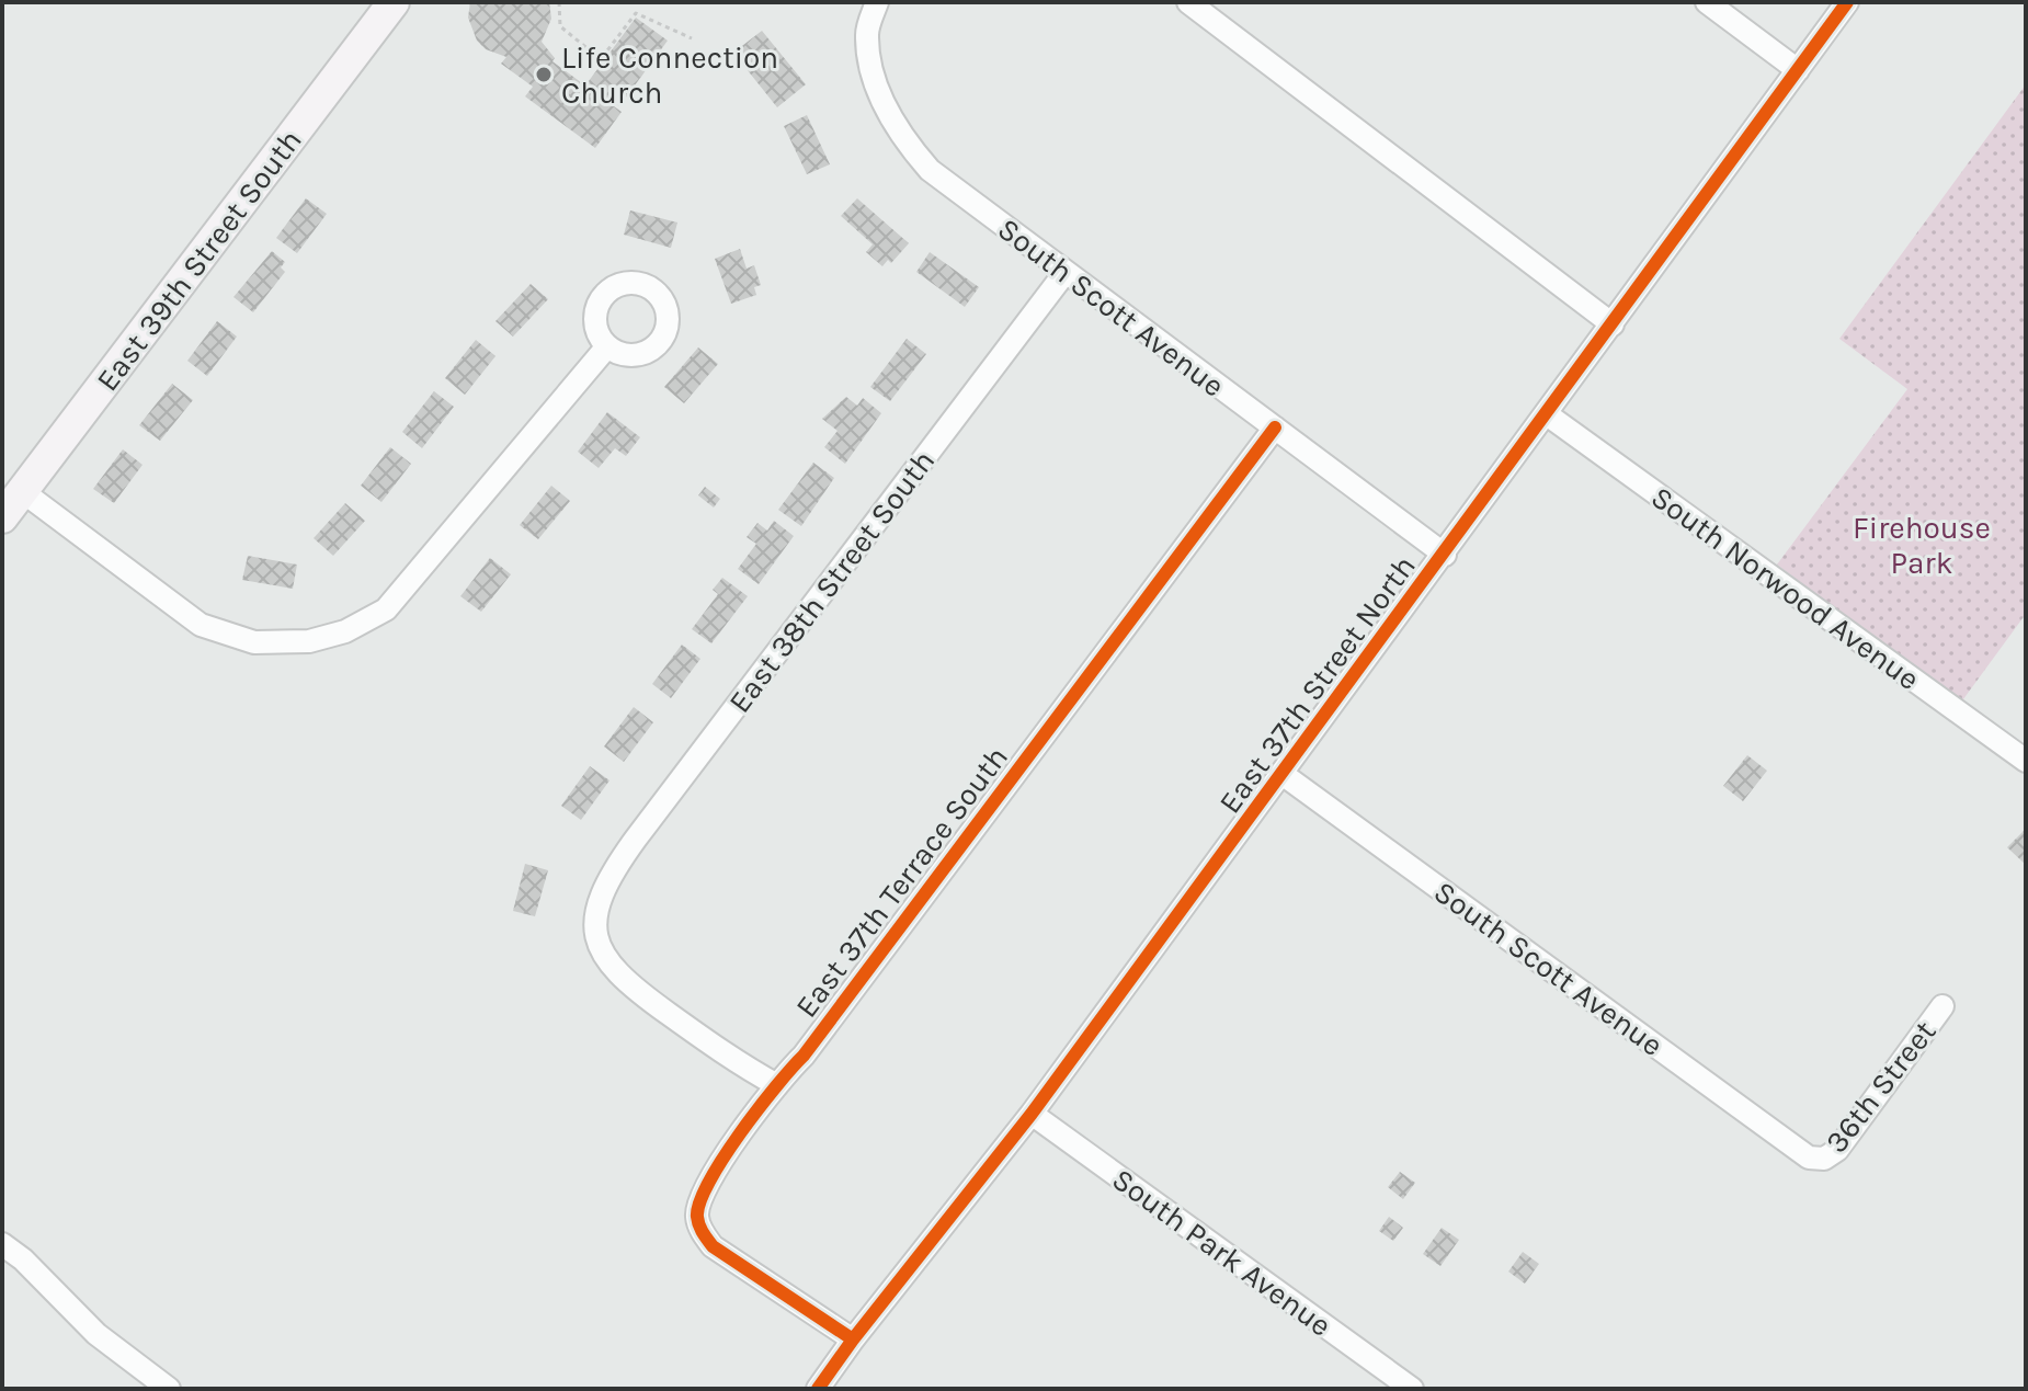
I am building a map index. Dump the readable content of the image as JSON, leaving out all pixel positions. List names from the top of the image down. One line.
{"streets":{"main road":["East 39th Street South"],"street":["South Scott Avenue","East 38th Street South","South Norwood Avenue","East 37th Street North","East 37th Terrace South","36th Street","South Park Avenue"]},"crossings":[["South Scott Avenue","East 38th Street South"],["South Scott Avenue","East 37th Street North"],["South Scott Avenue","East 37th Terrace South"],["South Scott Avenue","36th Street"],["East 38th Street South","East 37th Terrace South"],["South Norwood Avenue","East 37th Street North"],["East 37th Street North","East 37th Terrace South"],["East 37th Street North","South Park Avenue"]],"parks":["Firehouse Park"],"places":["Life Connection Church"]}
